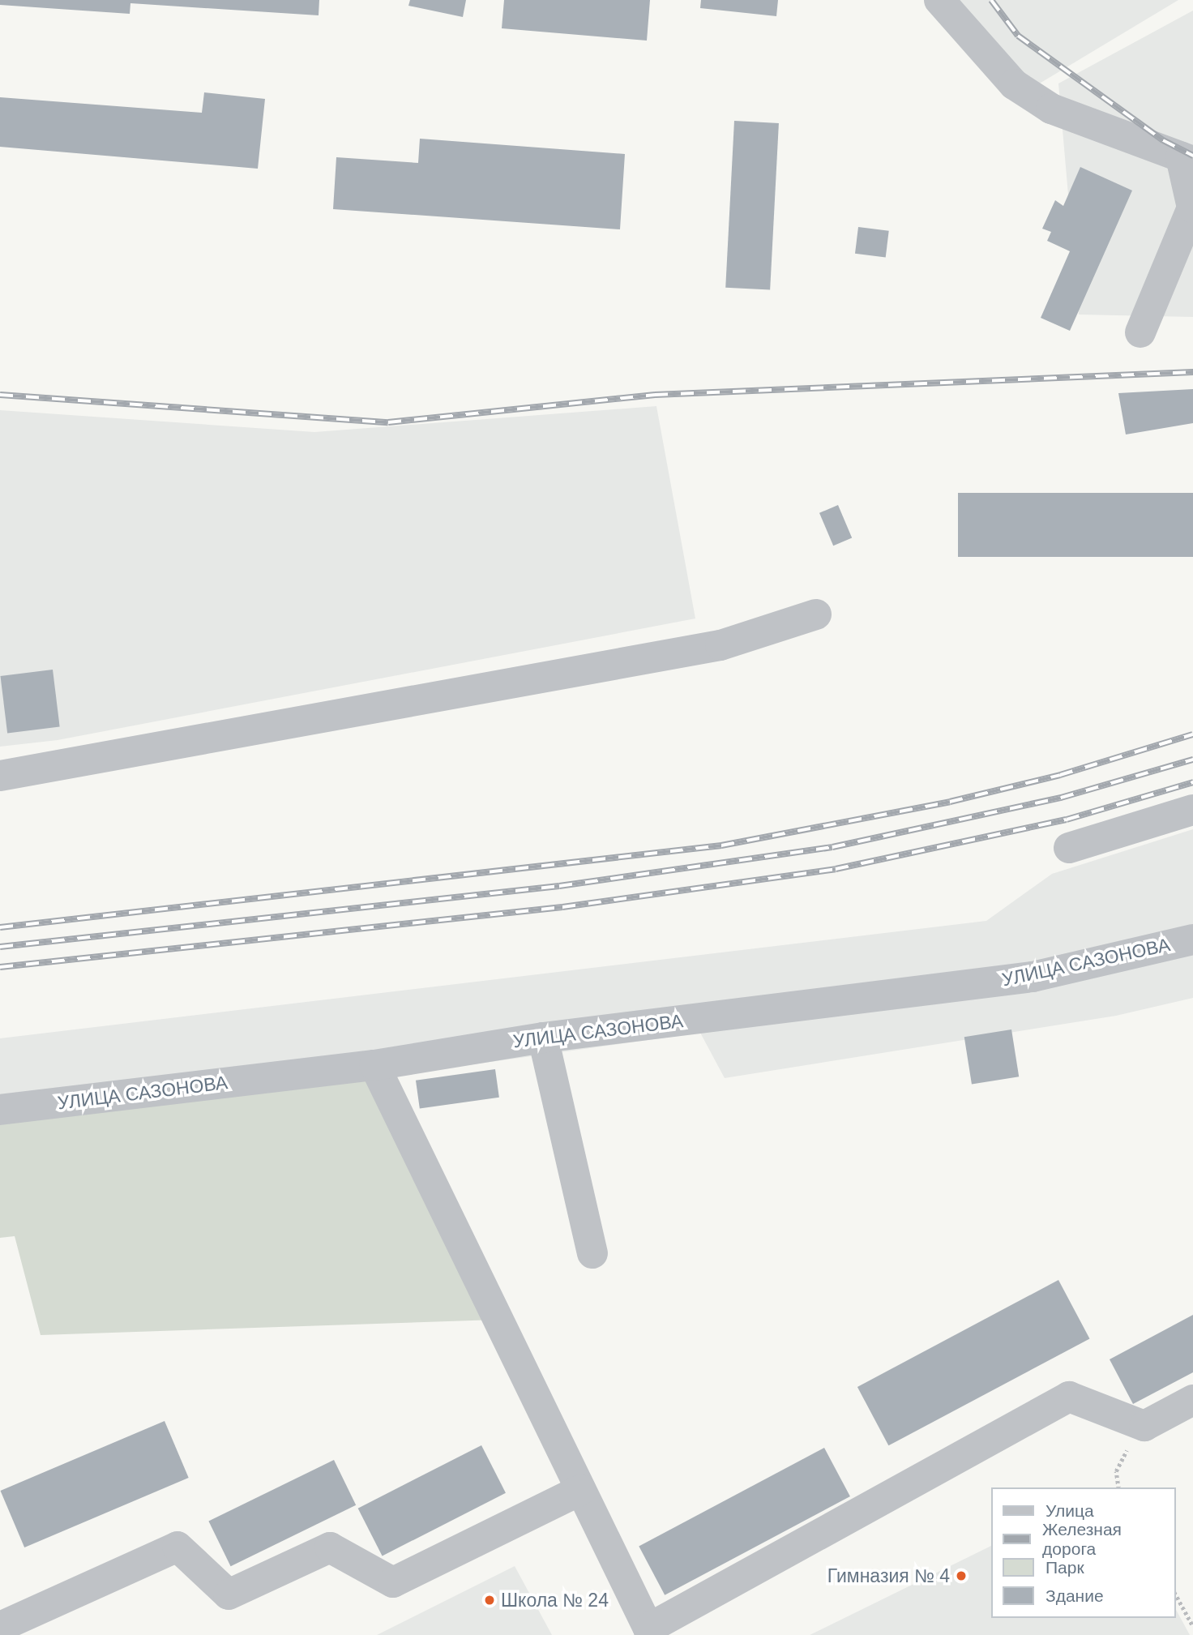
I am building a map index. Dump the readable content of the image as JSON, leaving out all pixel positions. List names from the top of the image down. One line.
{"streets":{"street":["УЛИЦА САЗОНОВА"]},"places":["Гимназия № 4","Школа № 24"],"legend":["Улица","Железная дорога","Парк","Здание"]}
